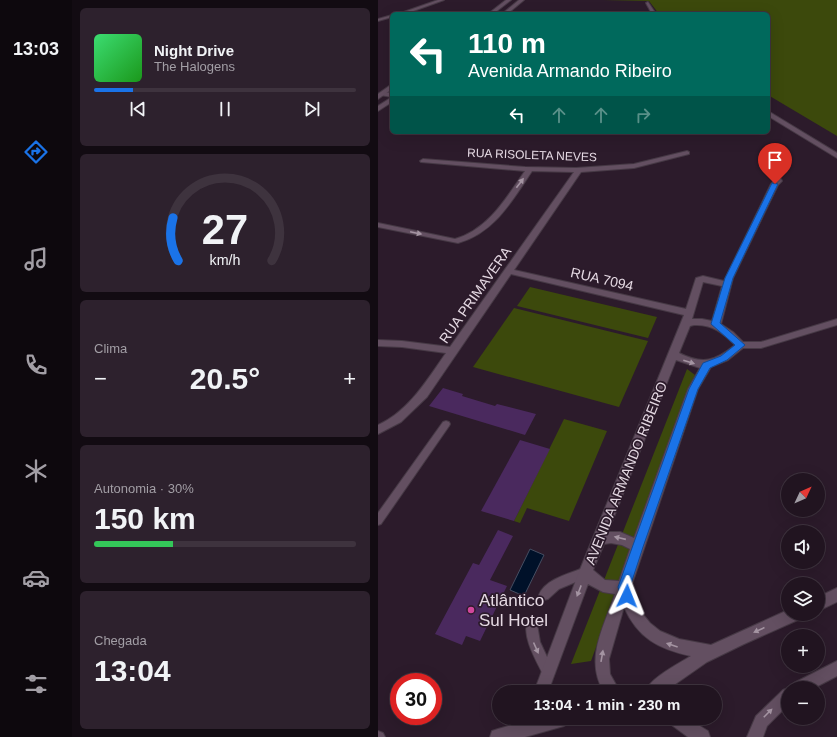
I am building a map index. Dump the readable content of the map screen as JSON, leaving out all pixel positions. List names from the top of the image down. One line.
{"streets":{"street":["RUA RISOLETA NEVES","RUA 7094","RUA PRIMAVERA","AVENIDA ARMANDO RIBEIRO"]},"crossings":[["RUA RISOLETA NEVES","RUA PRIMAVERA"],["RUA 7094","RUA PRIMAVERA"],["RUA 7094","AVENIDA ARMANDO RIBEIRO"]],"places":["Atlântico Sul Hotel"],"north":"top right","page":{"tabs":"13:03","turn":["110 m","Avenida Armando Ribeiro"],"song":["Night Drive","The Halogens"],"tile":["Clima",["Autonomia · 30%","150 km"],["Chegada","13:04"]],"heat":["−","20.5°","+"],"map_buttons":["+","−"],"limit":"30","trip":"13:04 · 1 min · 230 m","gauge":["27","km/h"]}}
